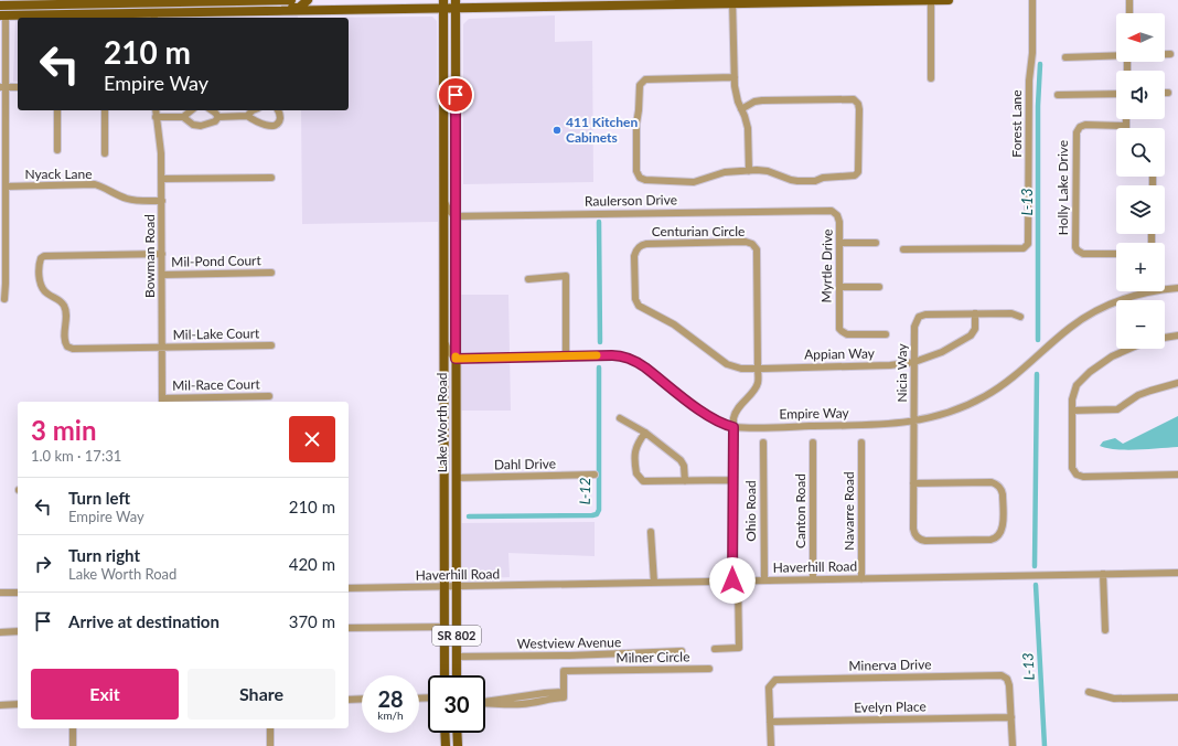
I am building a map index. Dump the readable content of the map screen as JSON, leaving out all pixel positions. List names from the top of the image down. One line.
{"streets":{"main road":["Lake Worth Road","SR 802"],"street":["Forest Lane","Nyack Lane","Holly Lake Drive","Raulerson Drive","Centurian Circle","Bowman Road","Mil-Pond Court","Myrtle Drive","Mil-Lake Court","Appian Way","Nicia Way","Mil-Race Court","Empire Way","Dahl Drive","Ohio Road","Canton Road","Navarre Road","Haverhill Road","Westview Avenue","Milner Circle","Minerva Drive","Evelyn Place"]},"crossings":[["Nyack Lane","Bowman Road"],["Raulerson Drive","Myrtle Drive"],["Raulerson Drive","Lake Worth Road"],["Centurian Circle","Appian Way"],["Bowman Road","Mil-Pond Court"],["Bowman Road","Mil-Lake Court"],["Bowman Road","Mil-Race Court"],["Appian Way","Nicia Way"],["Nicia Way","Empire Way"],["Empire Way","Lake Worth Road"],["Lake Worth Road","Dahl Drive"],["Lake Worth Road","Haverhill Road"],["Lake Worth Road","Westview Avenue"],["Ohio Road","Haverhill Road"],["Canton Road","Haverhill Road"],["Navarre Road","Haverhill Road"],["Minerva Drive","Evelyn Place"]],"water":["L-13","L-12"],"places":["411 Kitchen Cabinets"],"north":"left","page":{"map_buttons":["+","−"],"turn":["210 m","Empire Way"],"heading":["3 min","1.0 km · 17:31"],"list":[{"name":"Turn left","note":"Empire Way","value":"210 m"},{"name":"Turn right","note":"Lake Worth Road","value":"420 m"},{"name":"Arrive at destination","value":"370 m"}],"buttons":["Exit","Share"],"speed":"28 km/h","limit":"30"}}
